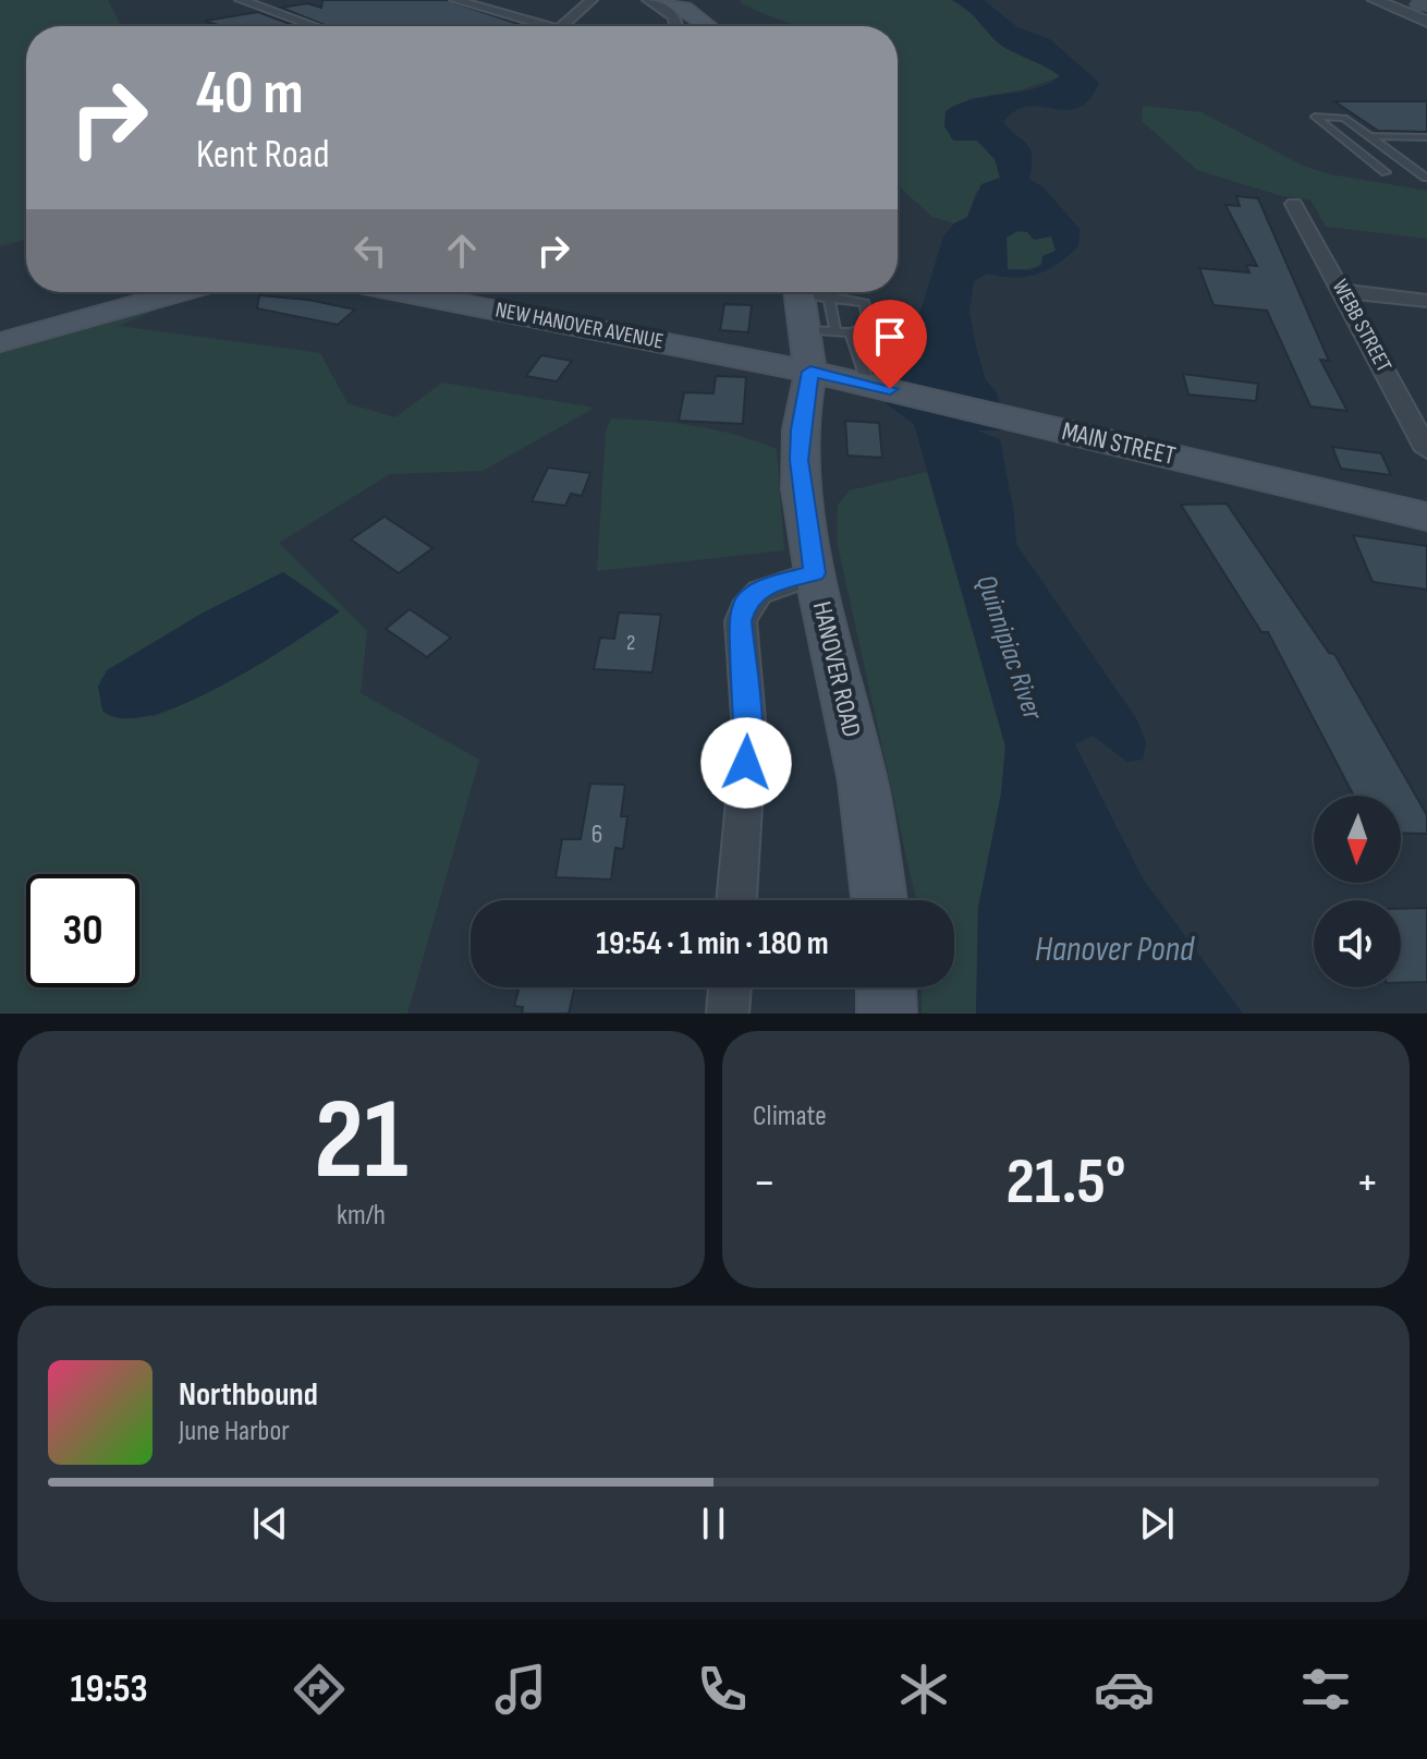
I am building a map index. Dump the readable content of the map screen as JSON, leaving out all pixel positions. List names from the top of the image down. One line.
{"streets":{"main road":["NEW HANOVER AVENUE","MAIN STREET","HANOVER ROAD"],"street":["WEBB STREET"]},"crossings":[["NEW HANOVER AVENUE","MAIN STREET"],["NEW HANOVER AVENUE","HANOVER ROAD"],["MAIN STREET","HANOVER ROAD"]],"water":["Quinnipiac River","Hanover Pond"],"house_numbers":["2","6"],"north":"bottom","page":{"turn":["40 m","Kent Road"],"limit":"30","trip":"19:54 · 1 min · 180 m","tile":[["21","km/h"],"Climate"],"heat":["−","21.5°","+"],"song":["Northbound","June Harbor"],"tabs":"19:53"}}
